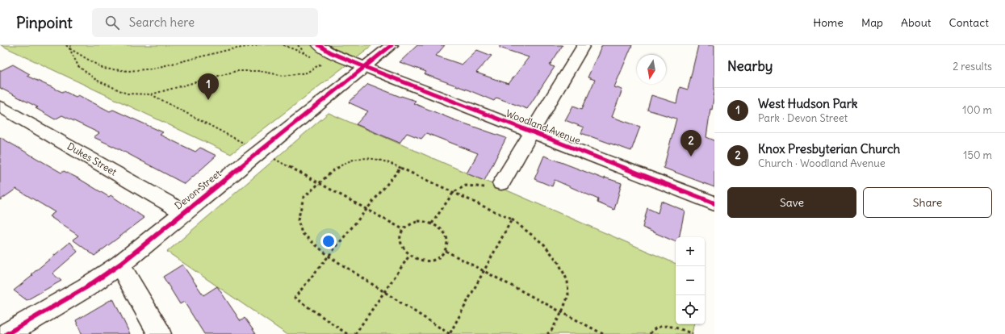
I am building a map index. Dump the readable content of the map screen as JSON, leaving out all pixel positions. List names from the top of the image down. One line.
{"streets":{"street":["Woodland Avenue","Dukes Street","Devon Street"]},"crossings":[["Woodland Avenue","Devon Street"],["Dukes Street","Devon Street"]],"north":"bottom","page":{"header":"Pinpoint","search":"Search here","nav":["Home","Map","About","Contact"],"heading":["Nearby","2 results"],"pins":["1","2"],"list":[{"mark":"1","name":"West Hudson Park","note":"Park · Devon Street","value":"100 m"},{"mark":"2","name":"Knox Presbyterian Church","note":"Church · Woodland Avenue","value":"150 m"}],"buttons":["Save","Share"],"map_buttons":["+","−"]}}
